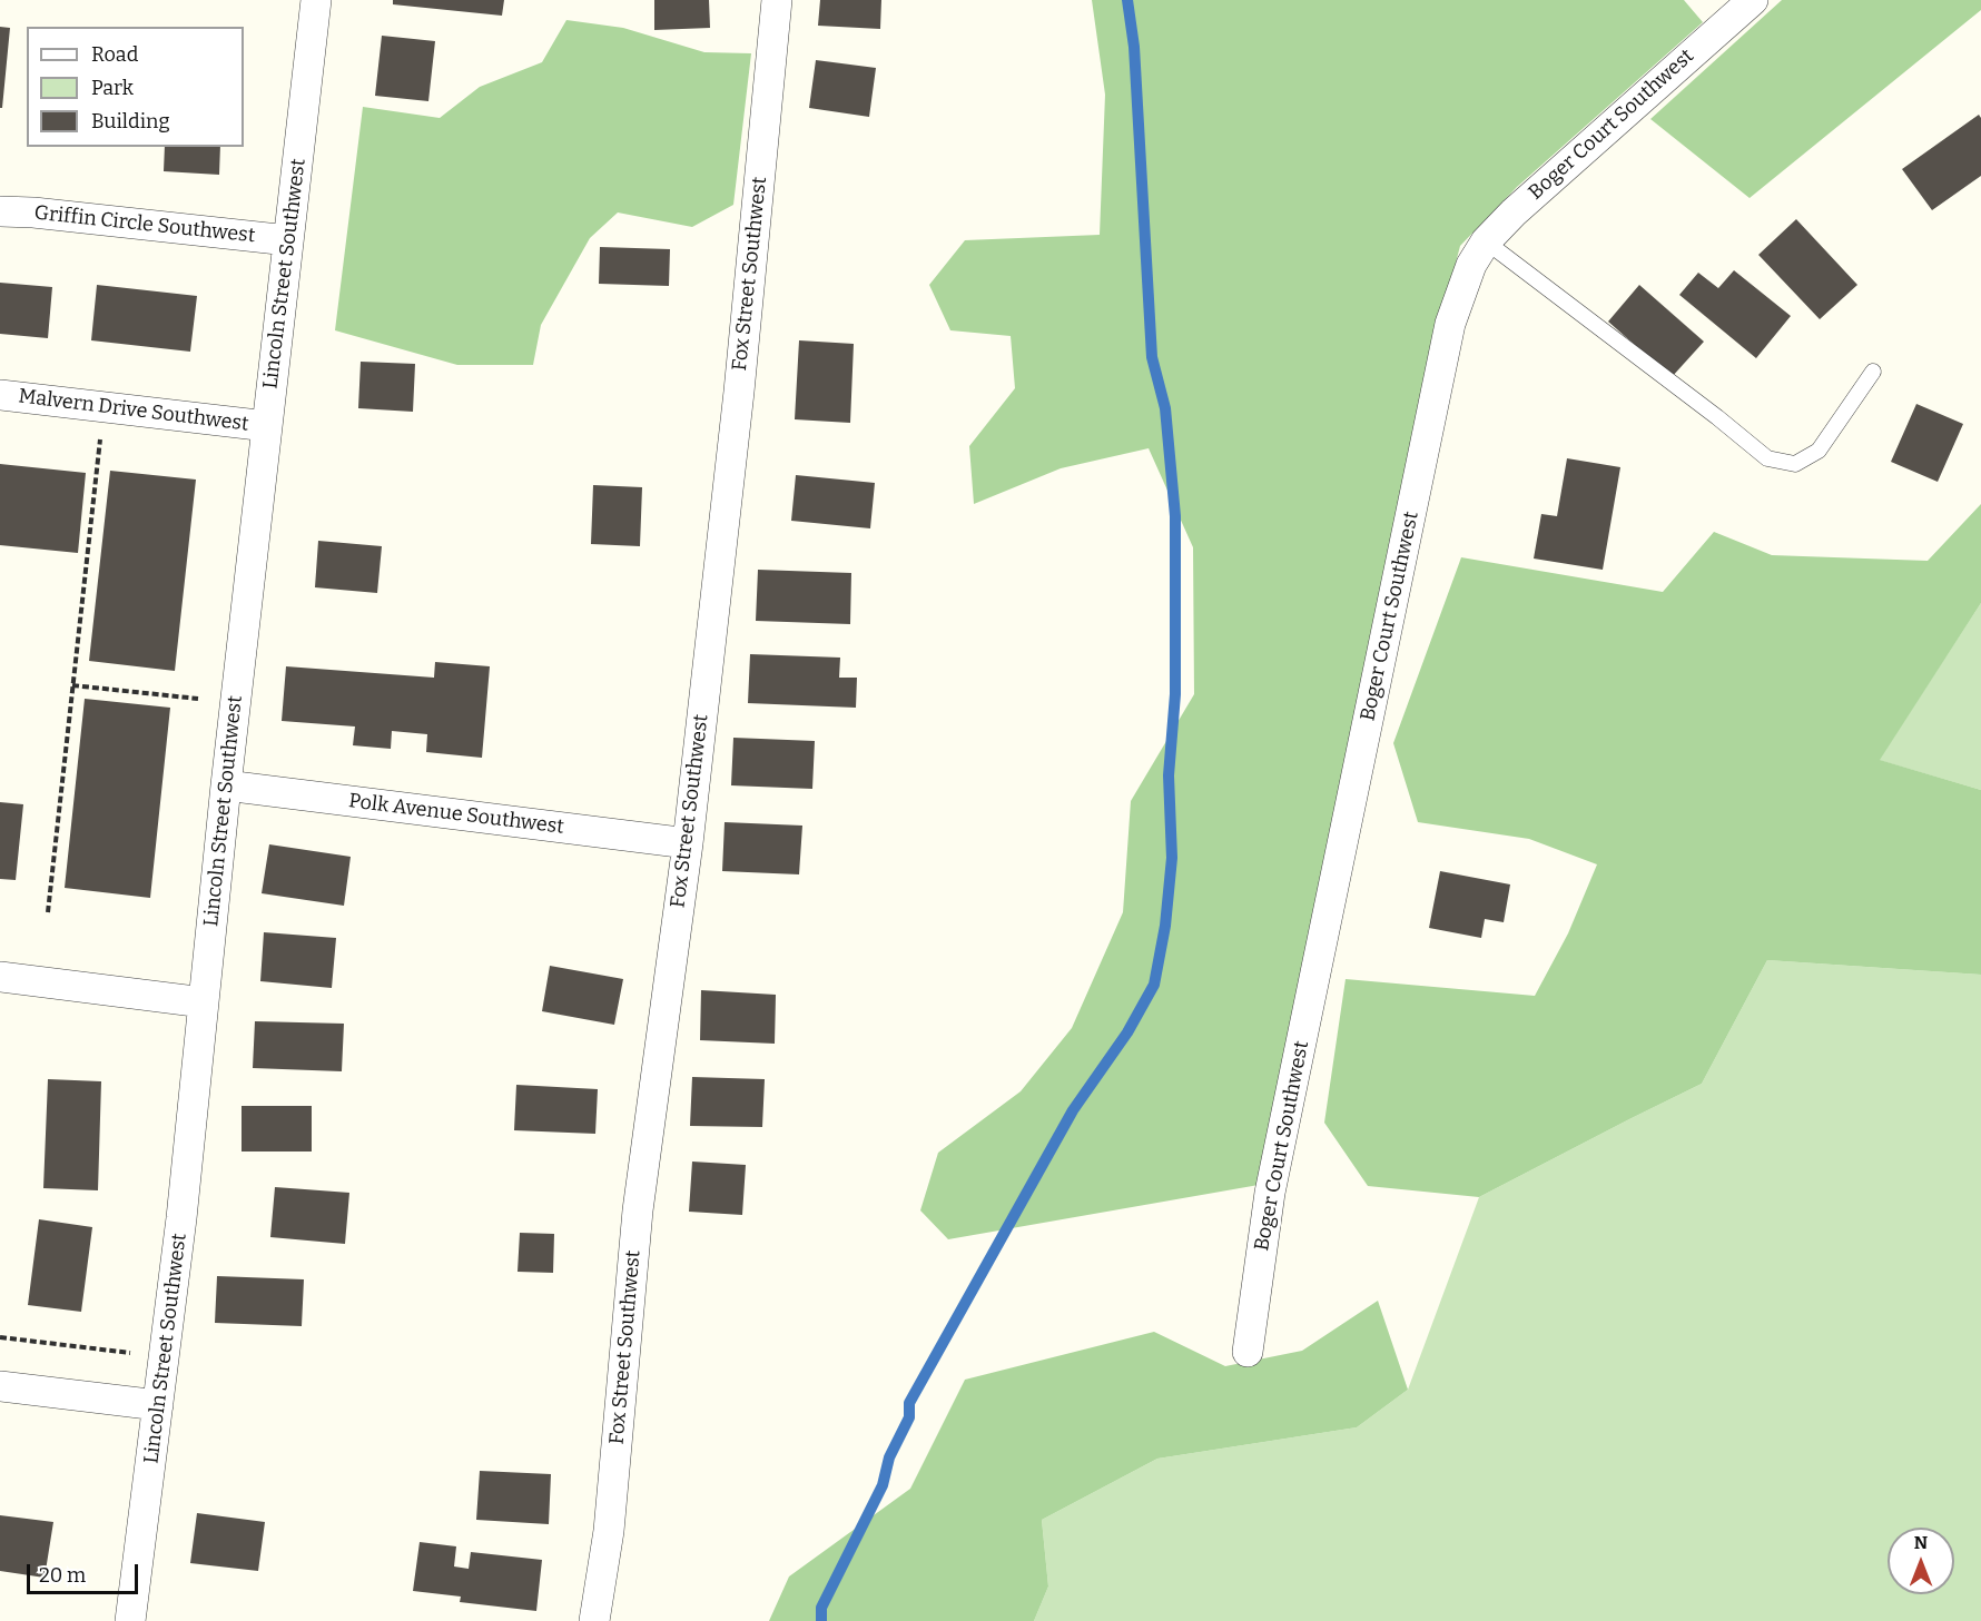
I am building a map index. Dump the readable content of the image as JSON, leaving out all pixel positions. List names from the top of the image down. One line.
{"streets":{"street":["Boger Court Southwest","Griffin Circle Southwest","Lincoln Street Southwest","Fox Street Southwest","Malvern Drive Southwest","Polk Avenue Southwest"]},"crossings":[["Griffin Circle Southwest","Lincoln Street Southwest"],["Lincoln Street Southwest","Malvern Drive Southwest"],["Lincoln Street Southwest","Polk Avenue Southwest"],["Fox Street Southwest","Polk Avenue Southwest"]],"legend":["Road","Park","Building"],"scale_bar":"20 m","north":"top"}
